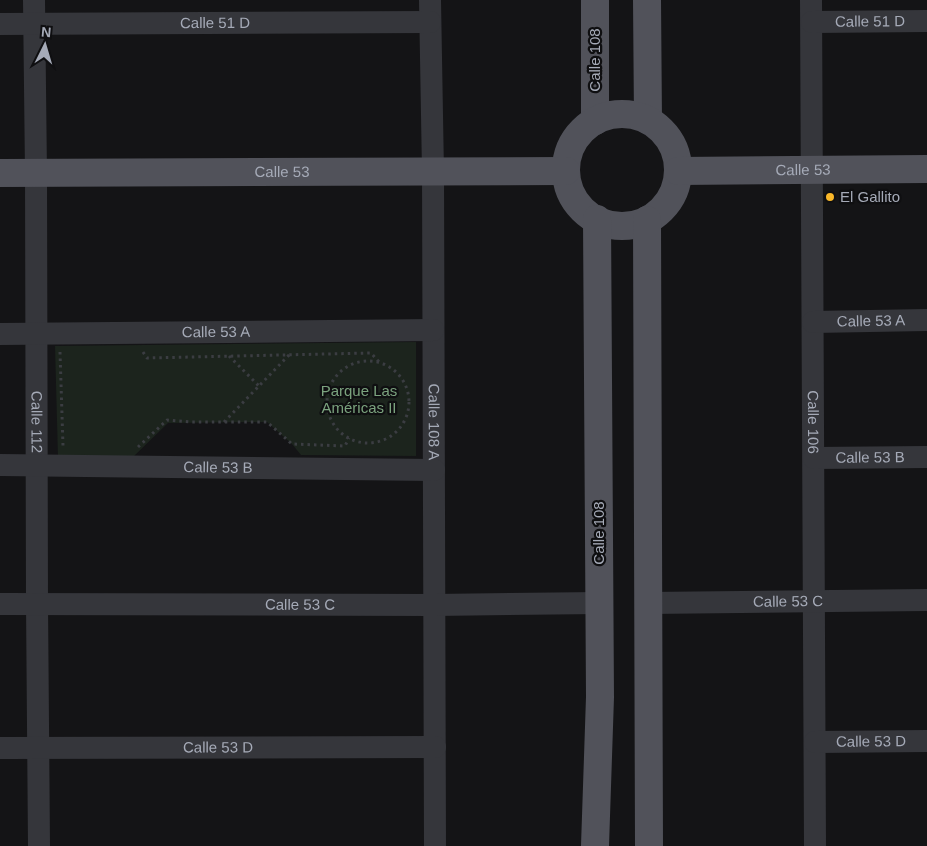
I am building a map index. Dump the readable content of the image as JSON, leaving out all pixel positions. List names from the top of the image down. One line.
{"streets":{"main road":["Calle 108","Calle 53"],"street":["Calle 51 D","Calle 53 A","Calle 112","Calle 108 A","Calle 106","Calle 53 B","Calle 53 C","Calle 53 D"]},"crossings":[["Calle 51 D","Calle 112"],["Calle 51 D","Calle 108 A"],["Calle 51 D","Calle 106"],["Calle 108","Calle 53"],["Calle 108","Calle 53 C"],["Calle 53","Calle 112"],["Calle 53","Calle 108 A"],["Calle 53","Calle 106"],["Calle 53 A","Calle 112"],["Calle 53 A","Calle 108 A"],["Calle 53 A","Calle 106"],["Calle 112","Calle 53 B"],["Calle 112","Calle 53 C"],["Calle 112","Calle 53 D"],["Calle 108 A","Calle 53 B"],["Calle 108 A","Calle 53 C"],["Calle 108 A","Calle 53 D"],["Calle 106","Calle 53 B"],["Calle 106","Calle 53 C"],["Calle 106","Calle 53 D"]],"parks":["Parque Las Américas II"],"places":["El Gallito"],"north":"top"}
